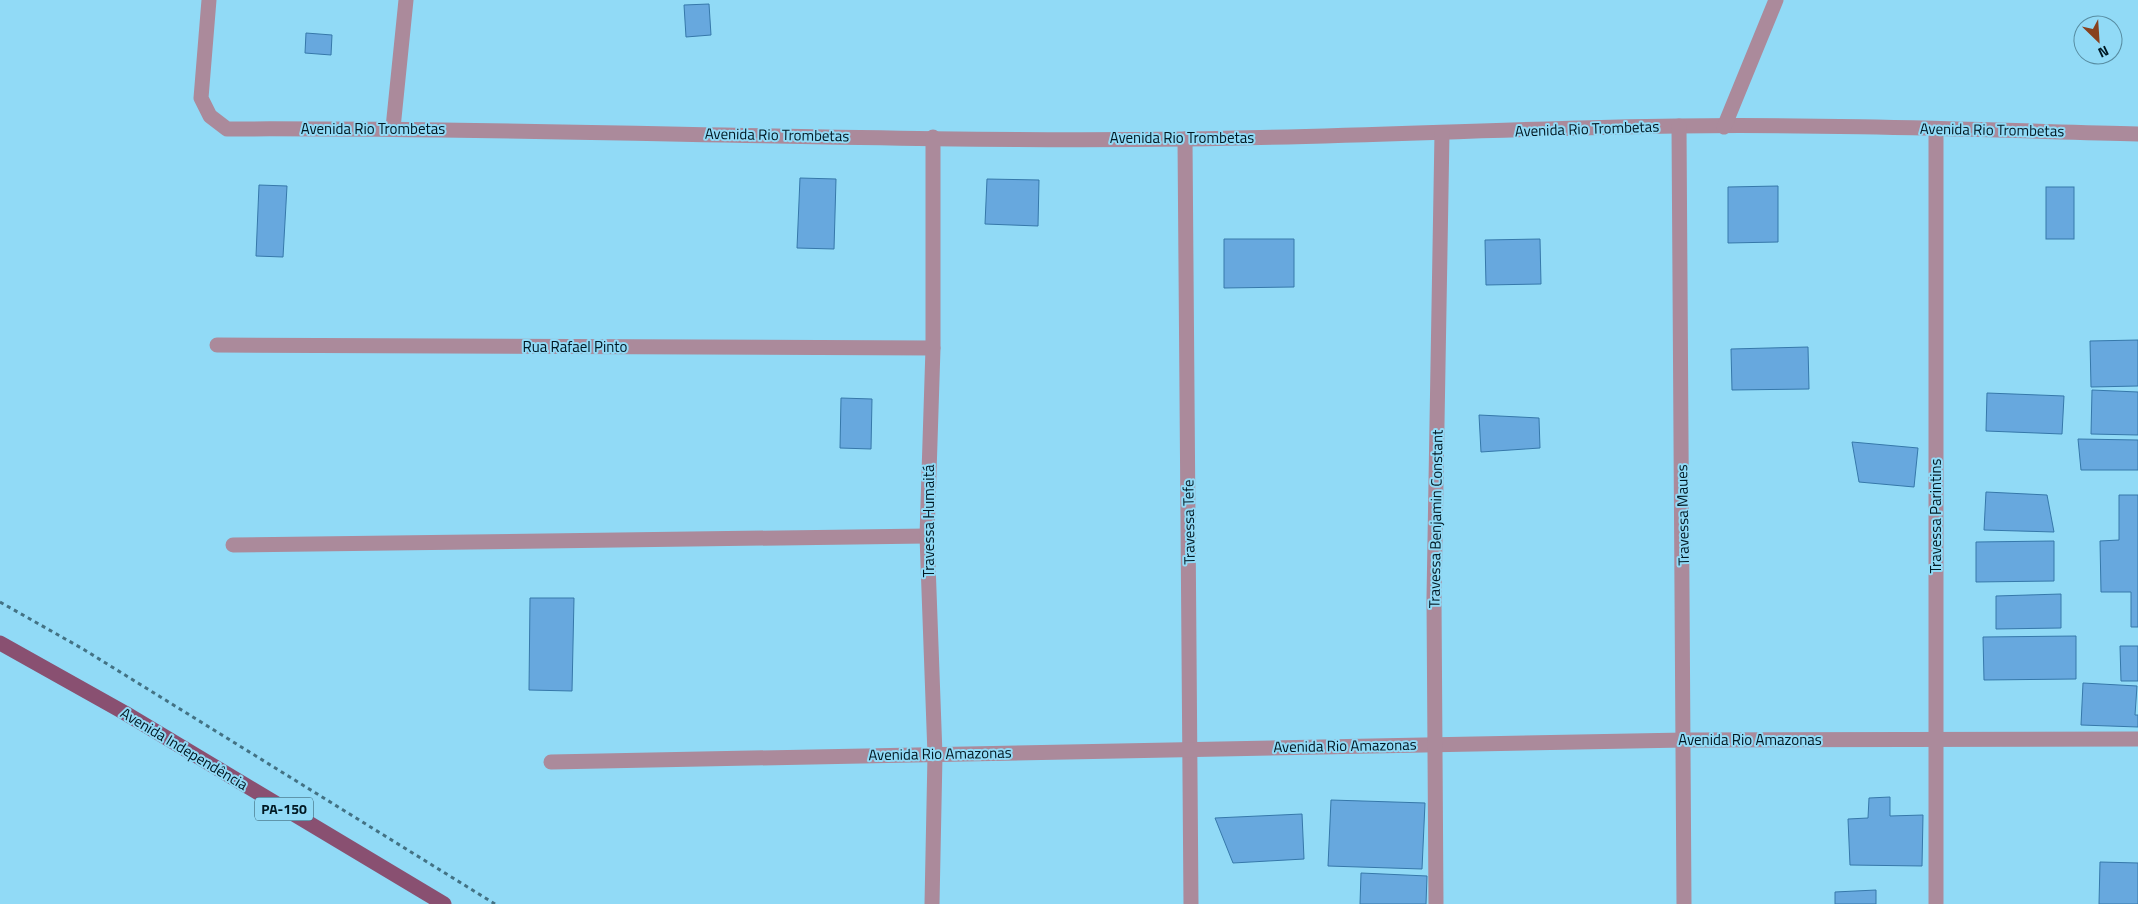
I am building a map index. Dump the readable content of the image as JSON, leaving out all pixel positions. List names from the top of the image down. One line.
{"streets":{"main road":["Avenida Independência","PA-150"],"street":["Avenida Rio Trombetas","Rua Rafael Pinto","Travessa Maues","Travessa Parintins","Travessa Benjamin Constant","Travessa Humaitá","Travessa Tefe","Avenida Rio Amazonas"]},"crossings":[["Avenida Rio Trombetas","Travessa Maues"],["Avenida Rio Trombetas","Travessa Parintins"],["Avenida Rio Trombetas","Travessa Benjamin Constant"],["Avenida Rio Trombetas","Travessa Humaitá"],["Avenida Rio Trombetas","Travessa Tefe"],["Rua Rafael Pinto","Travessa Humaitá"],["Travessa Maues","Avenida Rio Amazonas"],["Travessa Parintins","Avenida Rio Amazonas"],["Travessa Benjamin Constant","Avenida Rio Amazonas"],["Travessa Humaitá","Avenida Rio Amazonas"],["Travessa Tefe","Avenida Rio Amazonas"]],"north":"bottom right"}
